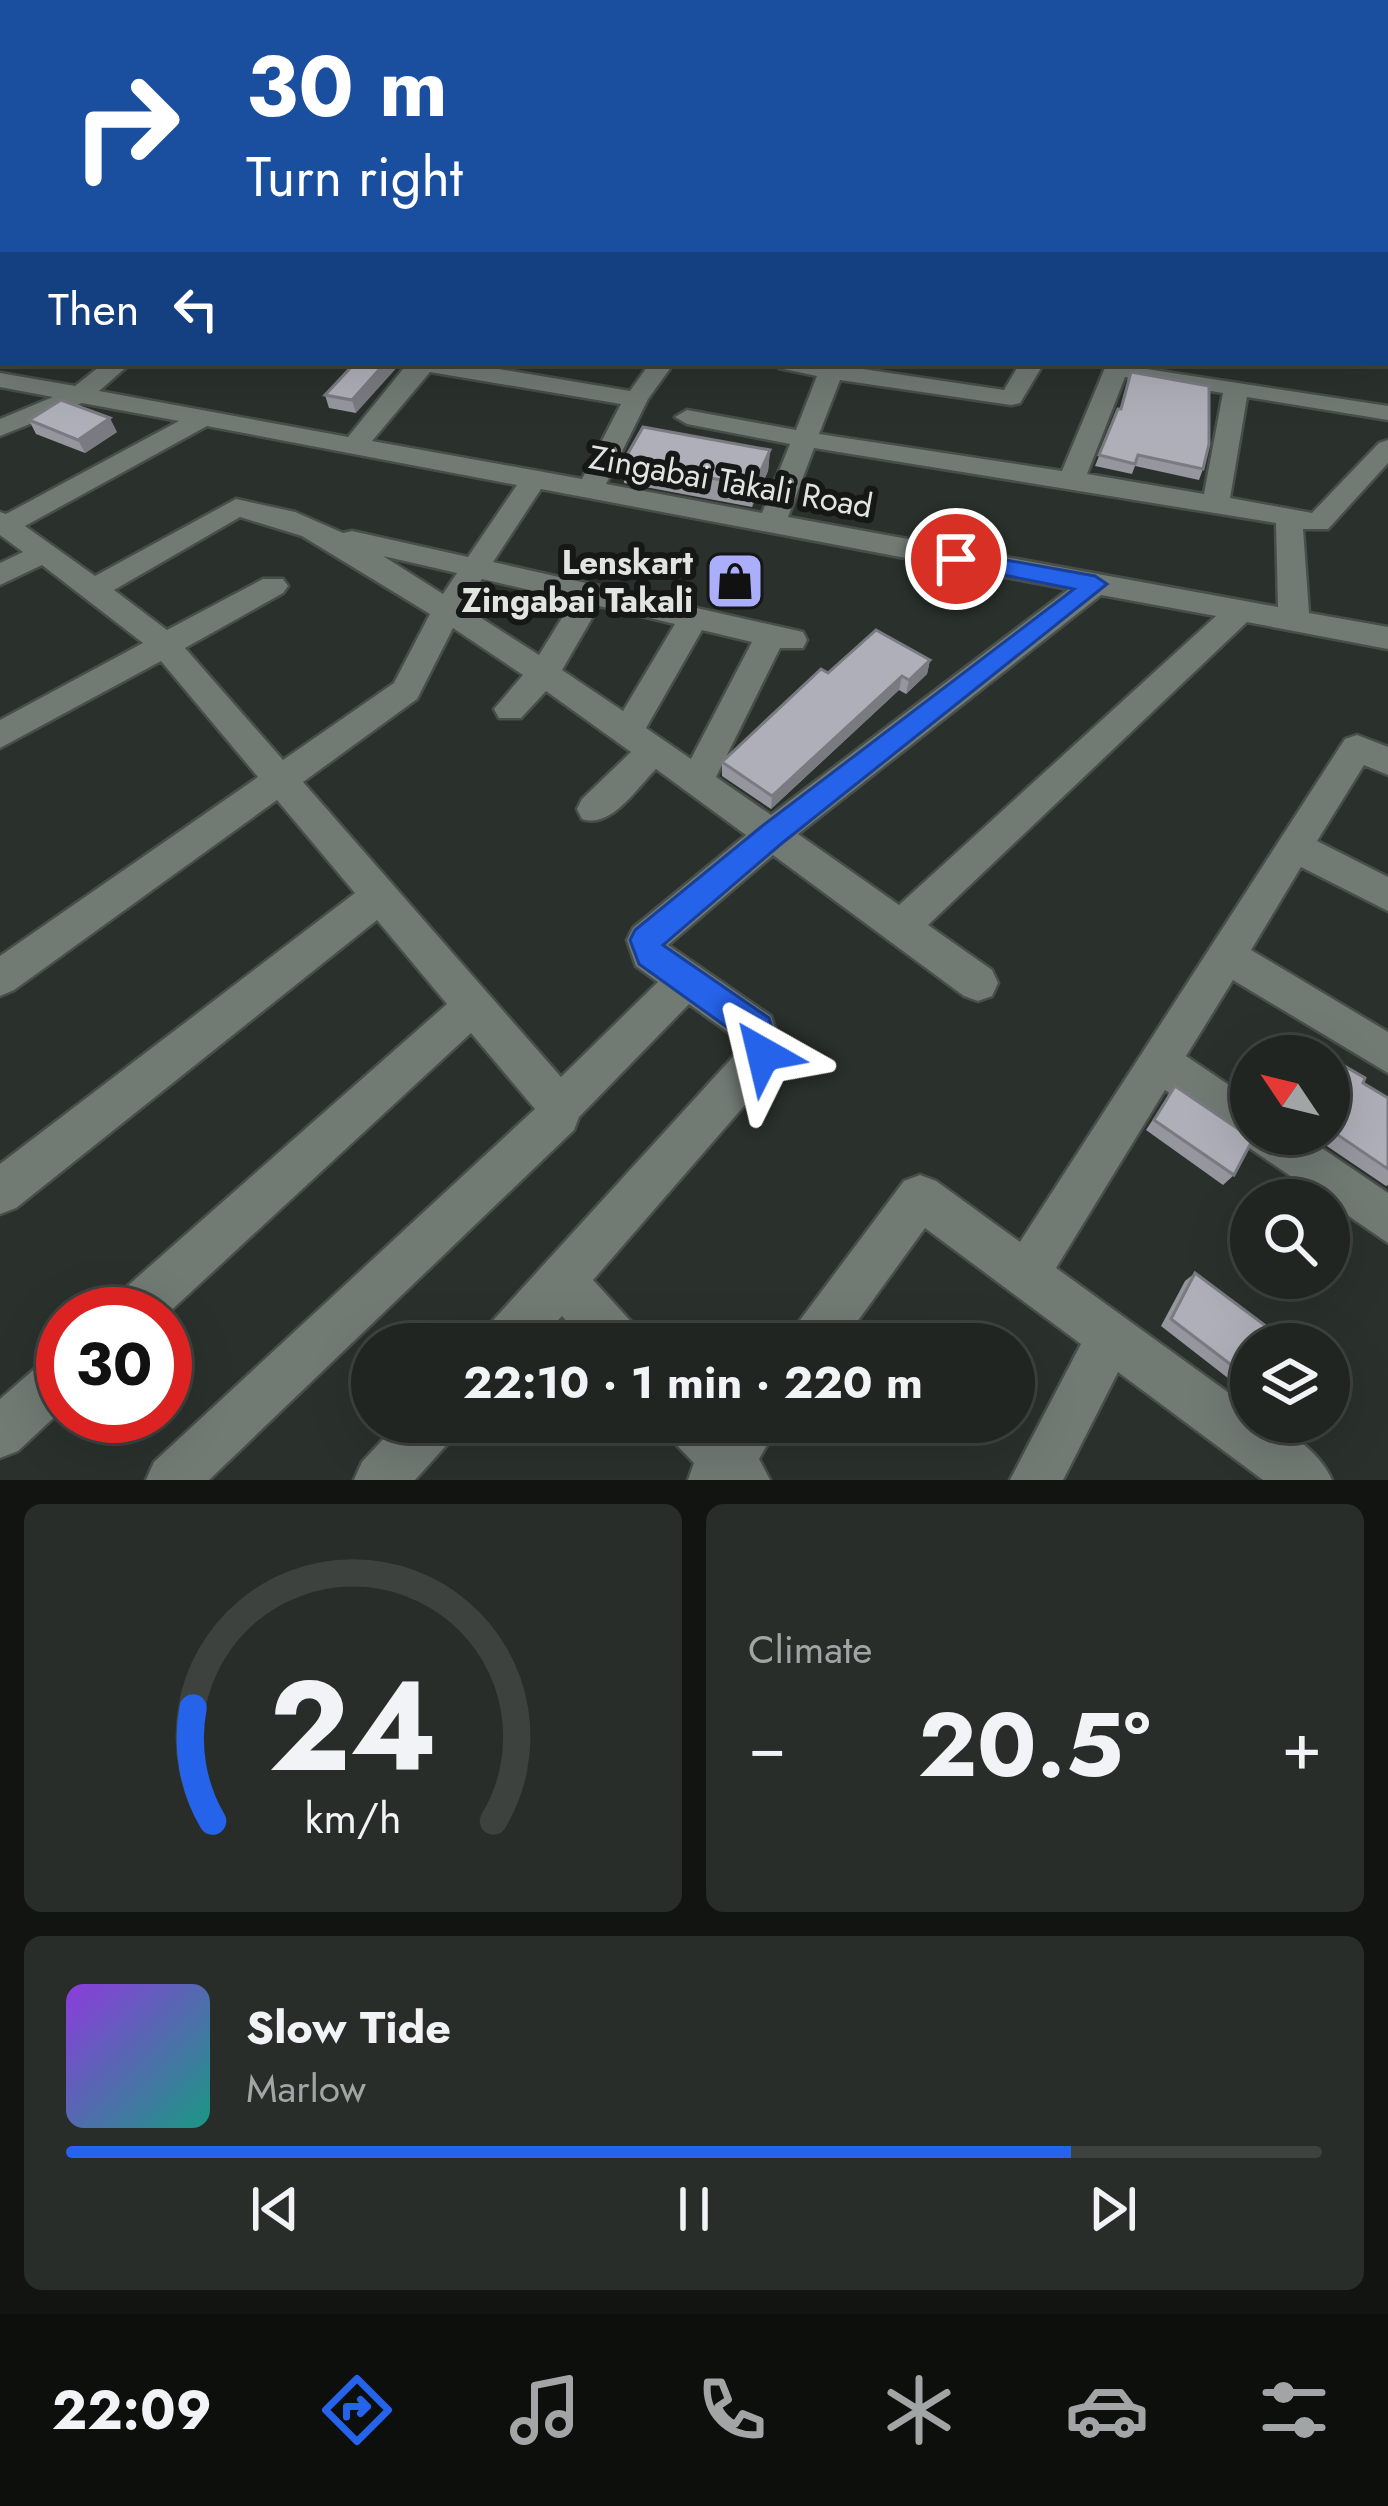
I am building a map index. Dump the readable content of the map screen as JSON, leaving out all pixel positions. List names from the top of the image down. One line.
{"streets":{"street":["Zingabai Takali Road"]},"places":{"shop":["Lenskart Zingabai Takali"]},"north":"top left","page":{"turn":["30 m","Turn right"],"then":"Then","limit":"30","trip":"22:10 · 1 min · 220 m","tile":"Climate","heat":["−","20.5°","+"],"song":["Slow Tide","Marlow"],"tabs":"22:09","gauge":["24","km/h"]}}
